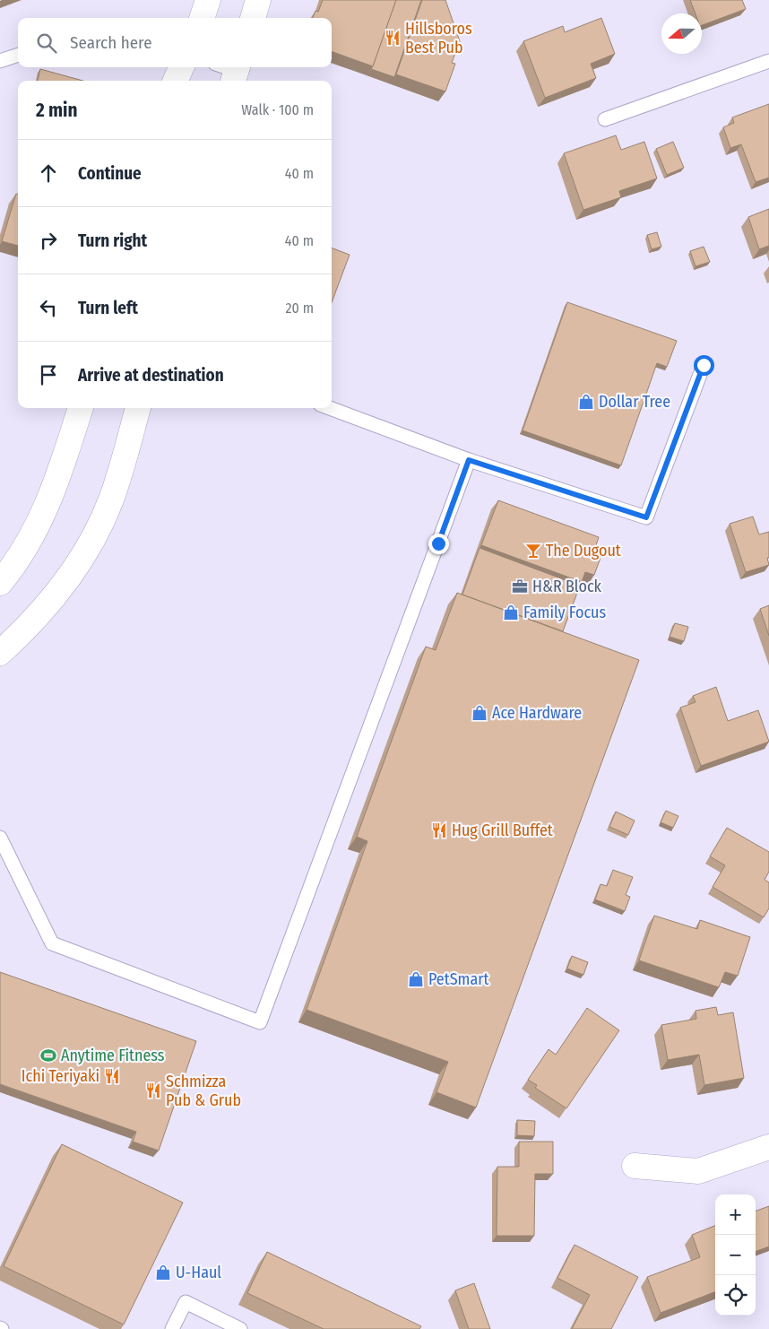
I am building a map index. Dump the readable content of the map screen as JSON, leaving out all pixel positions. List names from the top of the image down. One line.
{"places":{"restaurant":["Hillsboros Best Pub","Hug Grill Buffet","Ichi Teriyaki","Schmizza Pub & Grub"],"shop":["Dollar Tree","Family Focus","Ace Hardware","PetSmart","U-Haul"],"bar":["The Dugout"],"office":["H&R Block"],"sports":["Anytime Fitness"]},"north":"left","page":{"search":"Search here","heading":["2 min","Walk · 100 m"],"list":[["Continue","40 m"],["Turn right","40 m"],["Turn left","20 m"],"Arrive at destination"],"map_buttons":["+","−"]}}
